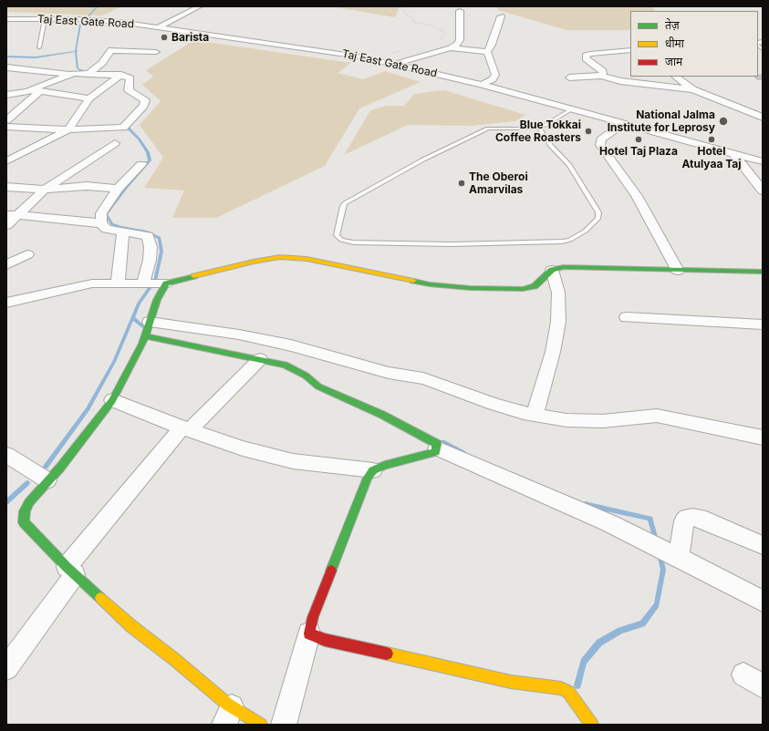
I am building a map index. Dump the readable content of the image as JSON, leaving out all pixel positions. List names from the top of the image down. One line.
{"streets":{"street":["Taj East Gate Road"]},"places":["Barista","National Jalma Institute for Leprosy","Blue Tokkai Coffee Roasters","Hotel Taj Plaza","Hotel Atulyaa Taj","The Oberoi Amarvilas"],"legend":["तेज़","धीमा","जाम"]}
